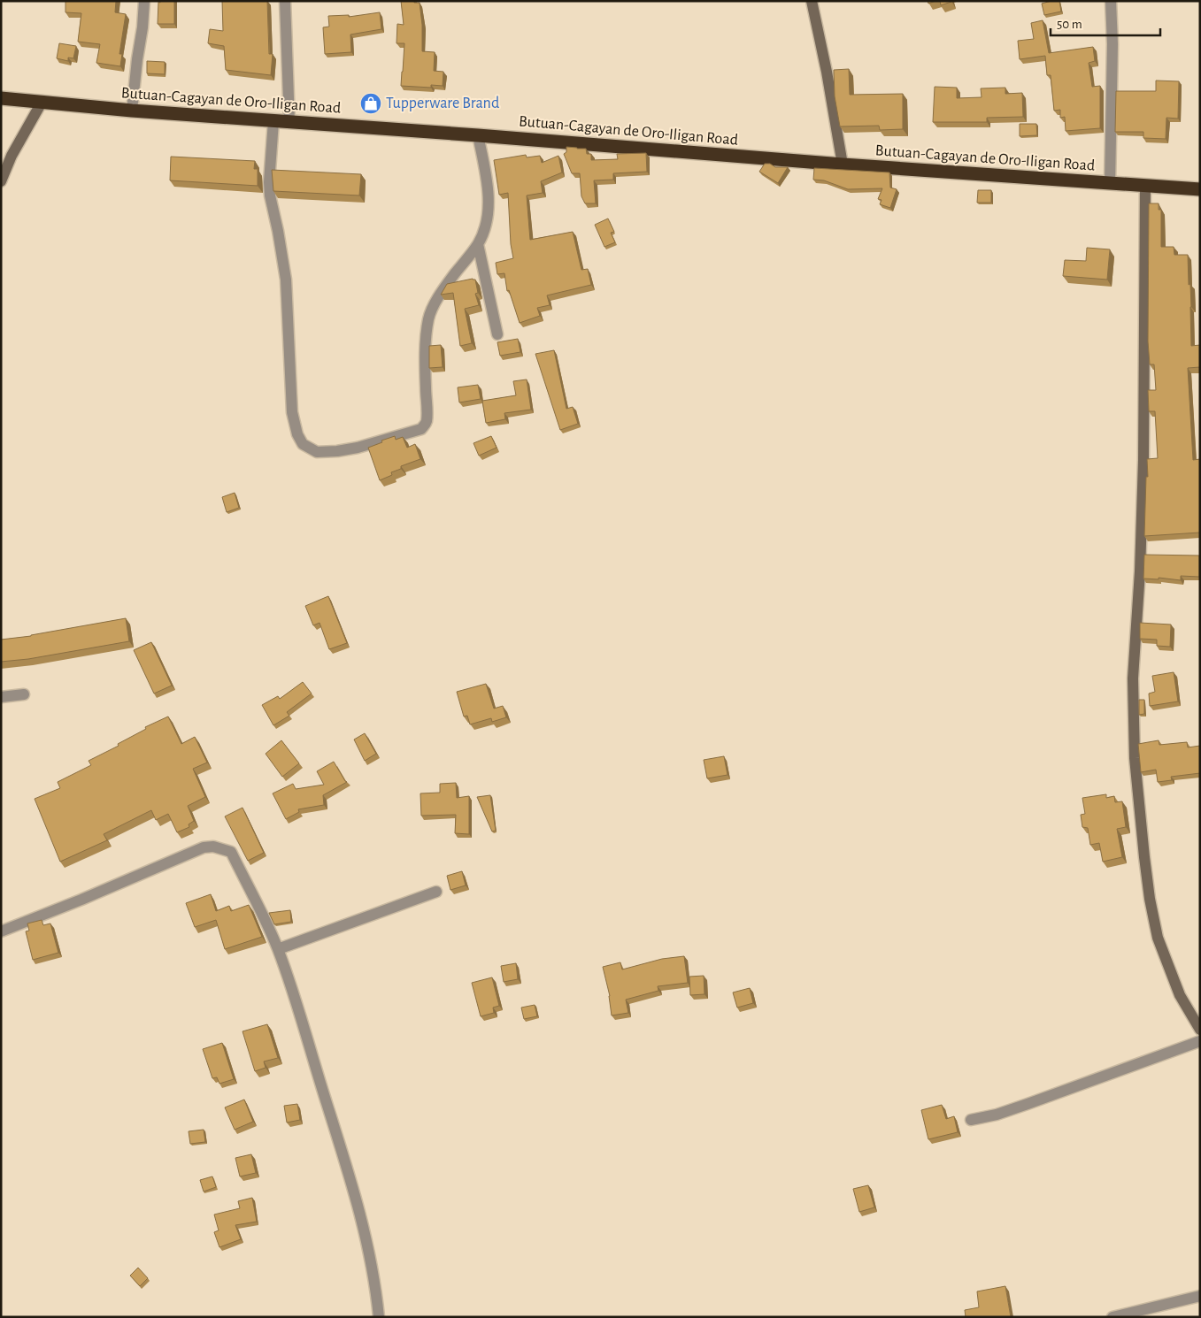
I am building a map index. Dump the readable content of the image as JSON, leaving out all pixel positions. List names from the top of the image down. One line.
{"streets":{"highway":["Butuan-Cagayan de Oro-Iligan Road"]},"places":{"shop":["Tupperware Brand"]},"scale_bar":"50 m"}
